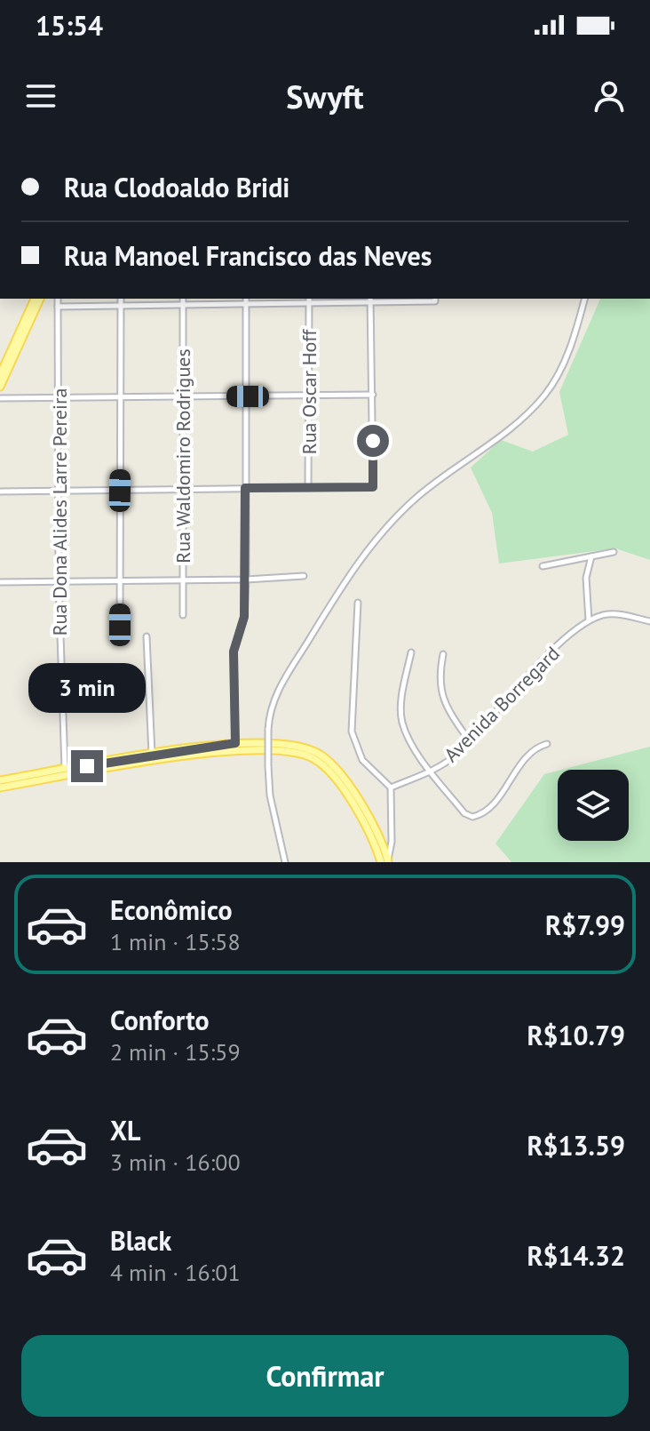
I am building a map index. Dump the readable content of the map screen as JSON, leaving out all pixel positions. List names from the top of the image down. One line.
{"streets":{"street":["Rua Oscar Hoff","Rua Waldomiro Rodrigues","Rua Dona Alides Larre Pereira","Avenida Borregard"]},"page":{"status":"15:54","header":"Swyft","banner":["Rua Clodoaldo Bridi","Rua Manoel Francisco das Neves"],"bubble":"3 min","list":[{"name":"Econômico","note":"1 min · 15:58","value":"R$7.99"},{"name":"Conforto","note":"2 min · 15:59","value":"R$10.79"},{"name":"XL","note":"3 min · 16:00","value":"R$13.59"},{"name":"Black","note":"4 min · 16:01","value":"R$14.32"}],"buttons":"Confirmar"}}
